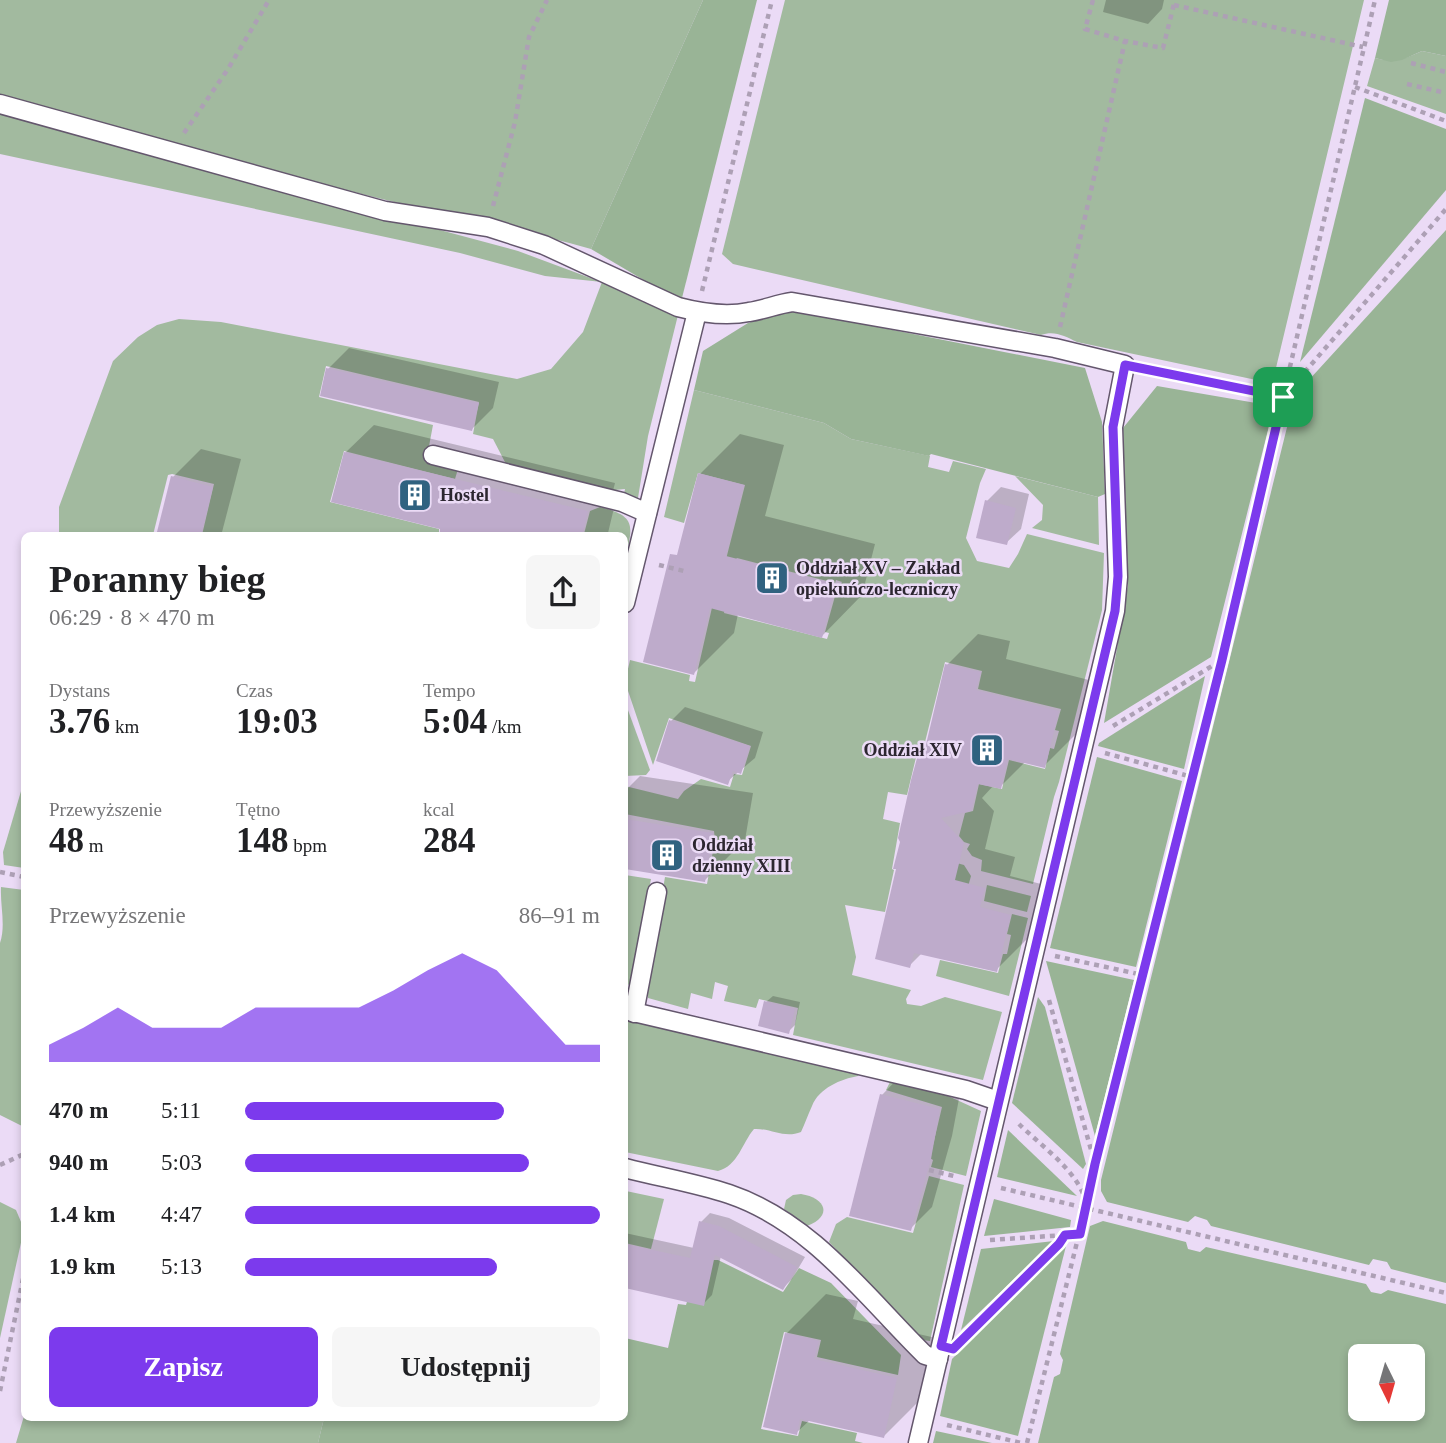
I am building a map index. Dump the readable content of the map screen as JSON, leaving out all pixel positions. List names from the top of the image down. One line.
{"places":{"building":["Hostel","Oddział XV – Zakład opiekuńczo-leczniczy","Oddział XIV","Oddział dzienny XIII"]},"north":"bottom","page":{"heading":["Poranny bieg","06:29 · 8 × 470 m"],"stats":[["Dystans","3.76 km"],["Czas","19:03"],["Tempo","5:04 /km"],["Przewyższenie","48 m"],["Tętno","148 bpm"],["kcal","284"]],"chart":["Przewyższenie","86–91 m"],"list":[{"name":"470 m","note":"5:11"},{"name":"940 m","note":"5:03"},{"name":"1.4 km","note":"4:47"},{"name":"1.9 km","note":"5:13"}],"buttons":["Zapisz","Udostępnij"]}}
